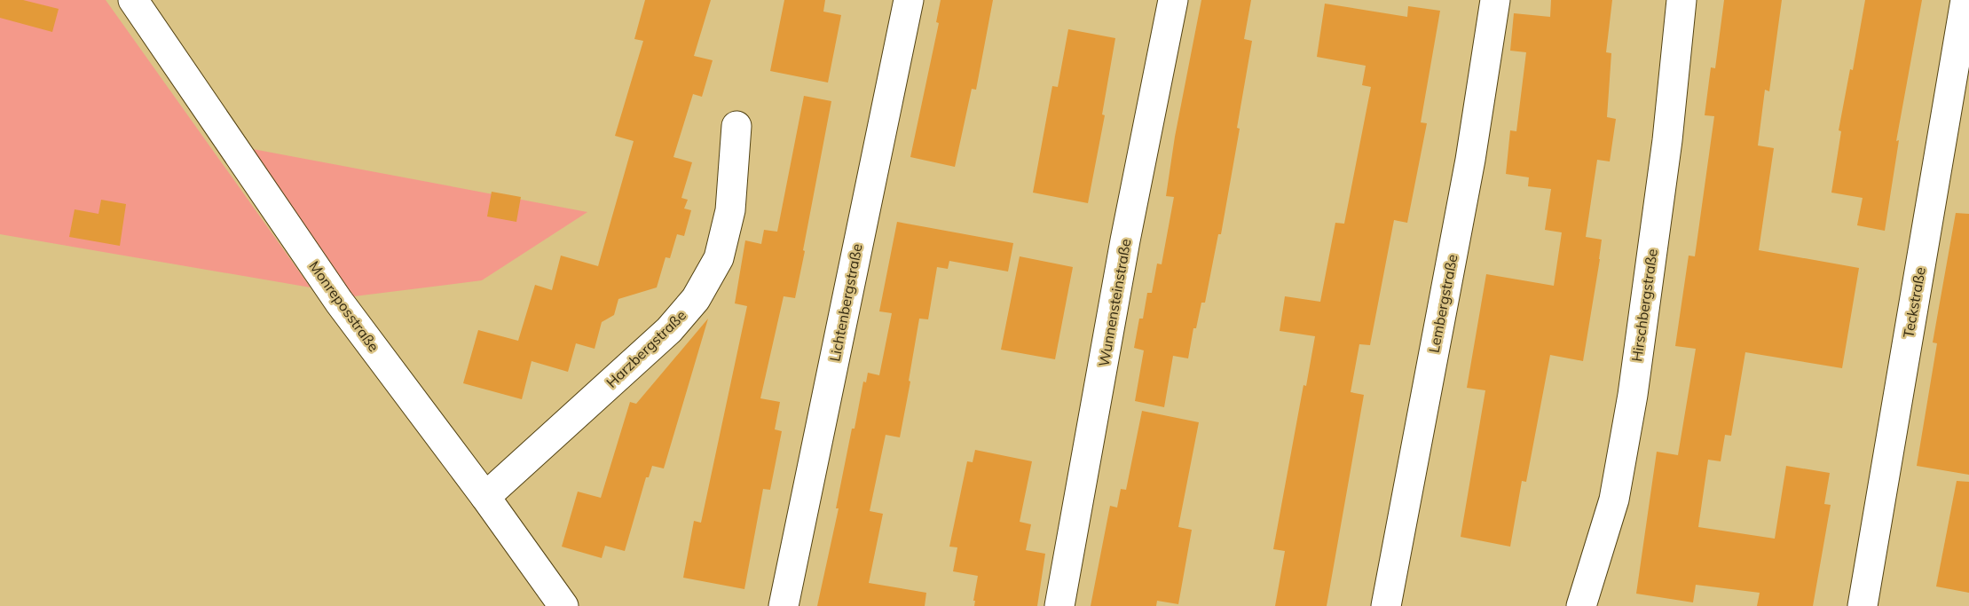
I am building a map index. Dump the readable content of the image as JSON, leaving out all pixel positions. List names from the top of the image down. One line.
{"streets":{"street":["Lichtenbergstraße","Wunnensteinstraße","Teckstraße","Lembergstraße","Hirschbergstraße","Monreposstraße","Harzbergstraße"]},"crossings":[["Monreposstraße","Harzbergstraße"]]}
